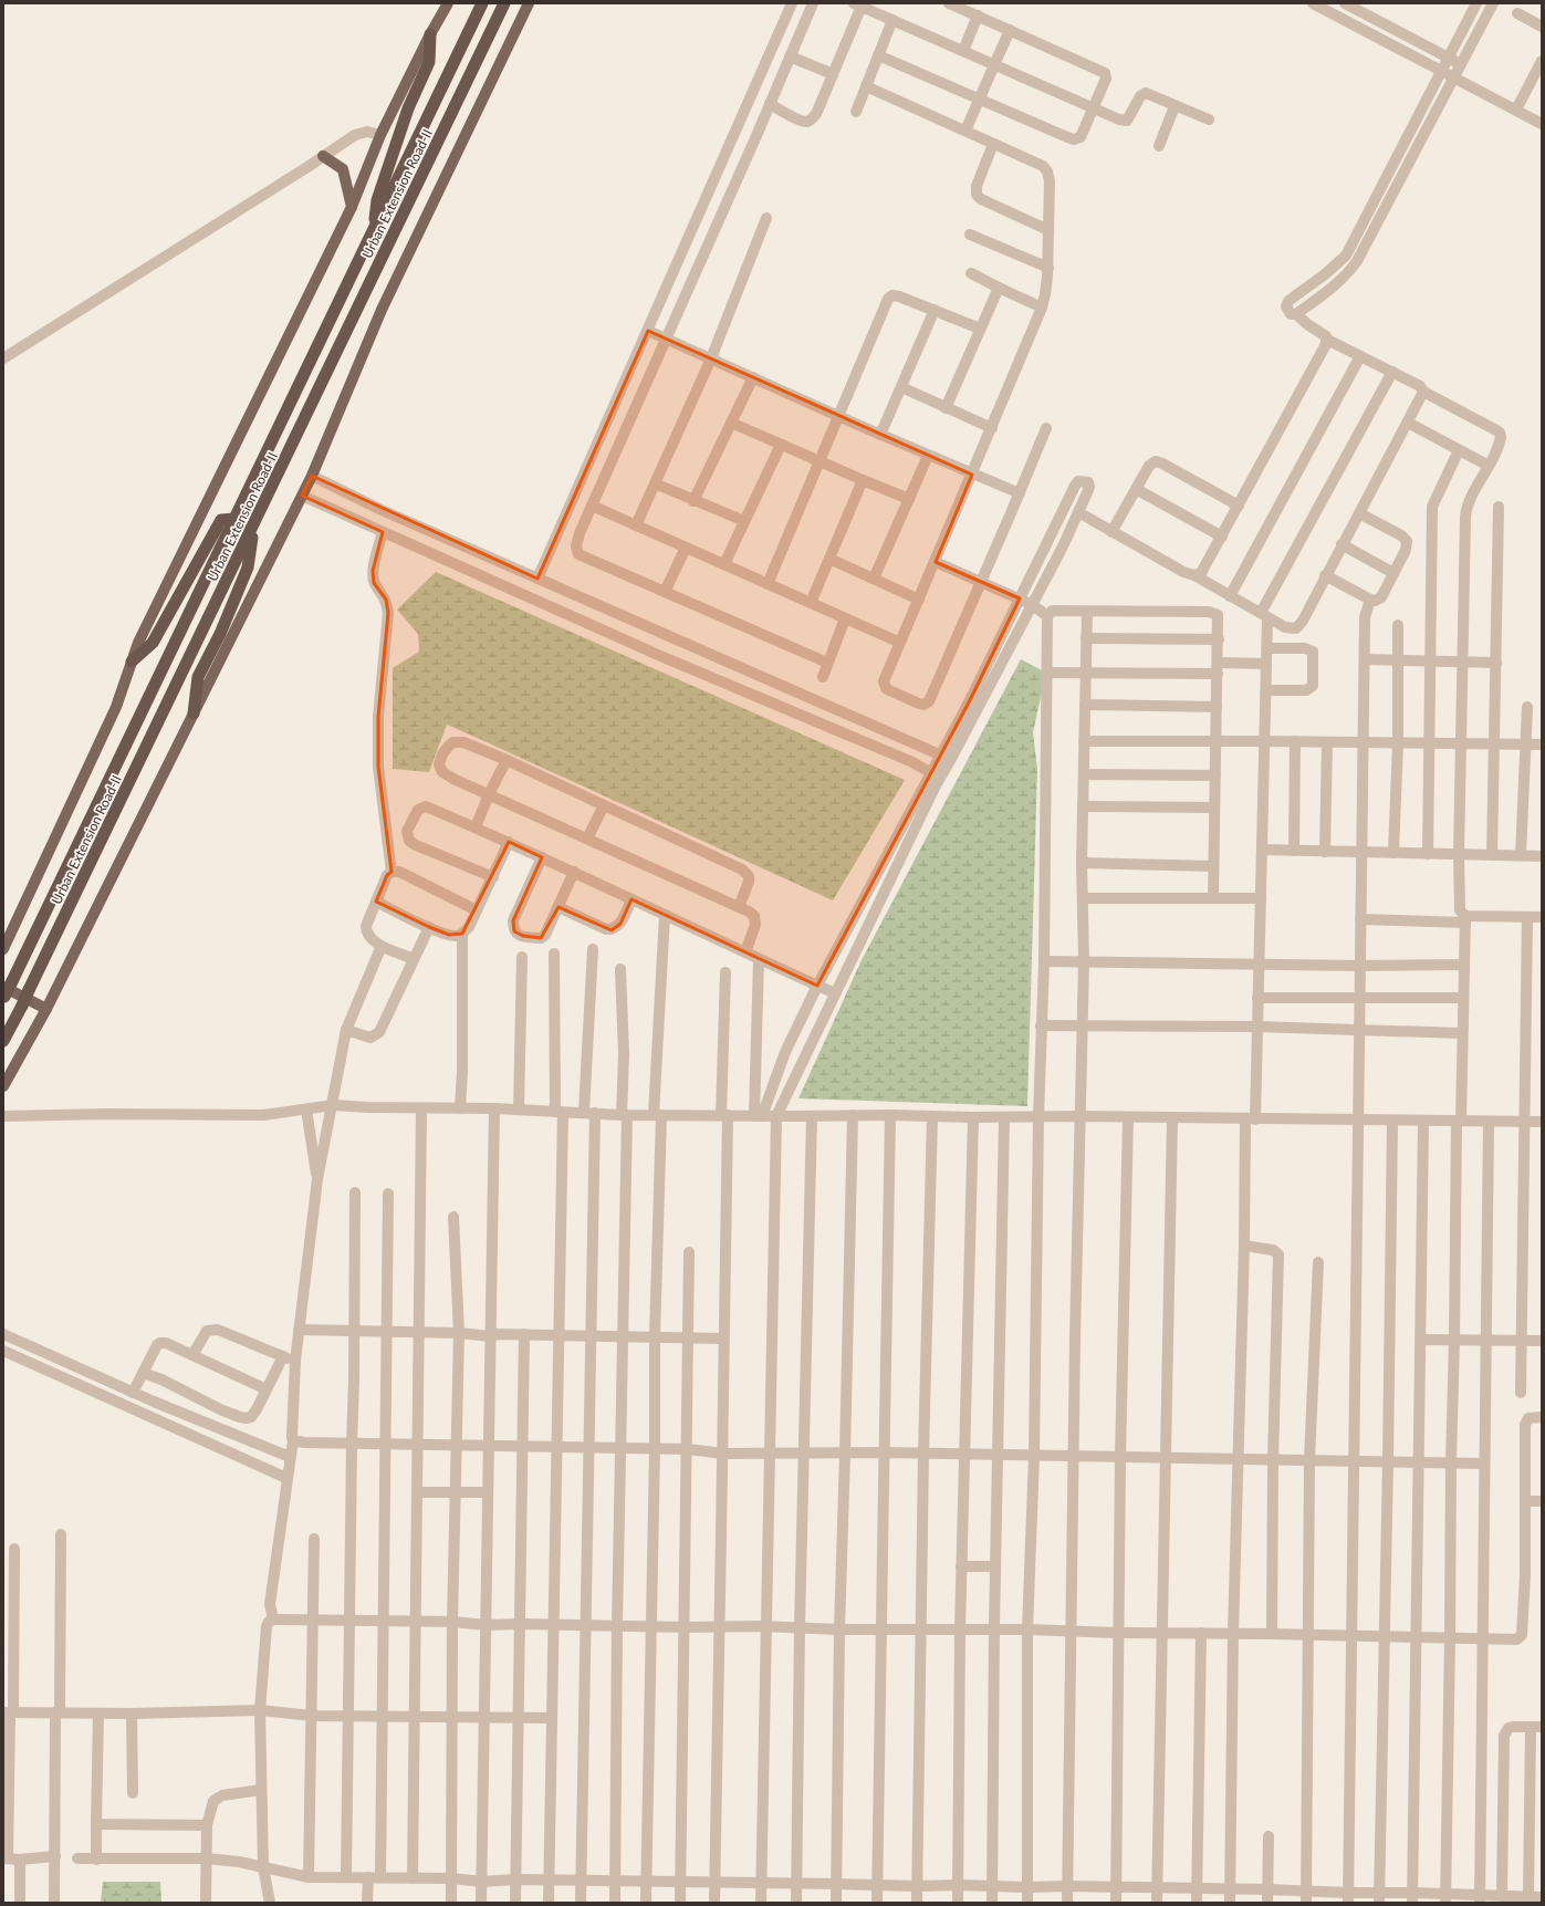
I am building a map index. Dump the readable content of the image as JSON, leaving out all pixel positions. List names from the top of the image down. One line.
{"streets":{"highway":["Urban Extension Road-II"]}}
